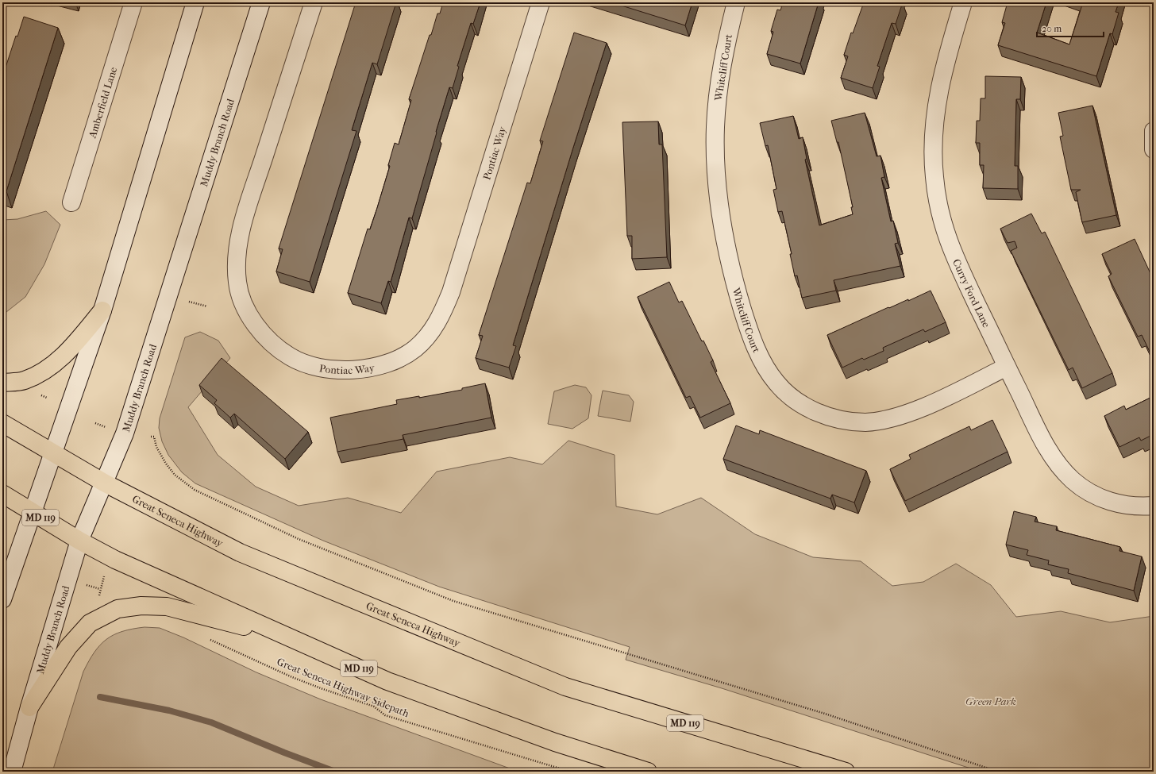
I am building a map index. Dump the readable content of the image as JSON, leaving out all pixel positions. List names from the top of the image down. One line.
{"streets":{"main road":["MD 119","Great Seneca Highway"],"street":["Whitcliff Court","Amberfield Lane","Muddy Branch Road","Pontiac Way","Curry Ford Lane"],"path":["Great Seneca Highway Sidepath"]},"crossings":[["Whitcliff Court","Curry Ford Lane"],["Muddy Branch Road","MD 119"],["Muddy Branch Road","Great Seneca Highway"]],"parks":["Green Park"],"scale_bar":"20 m"}
